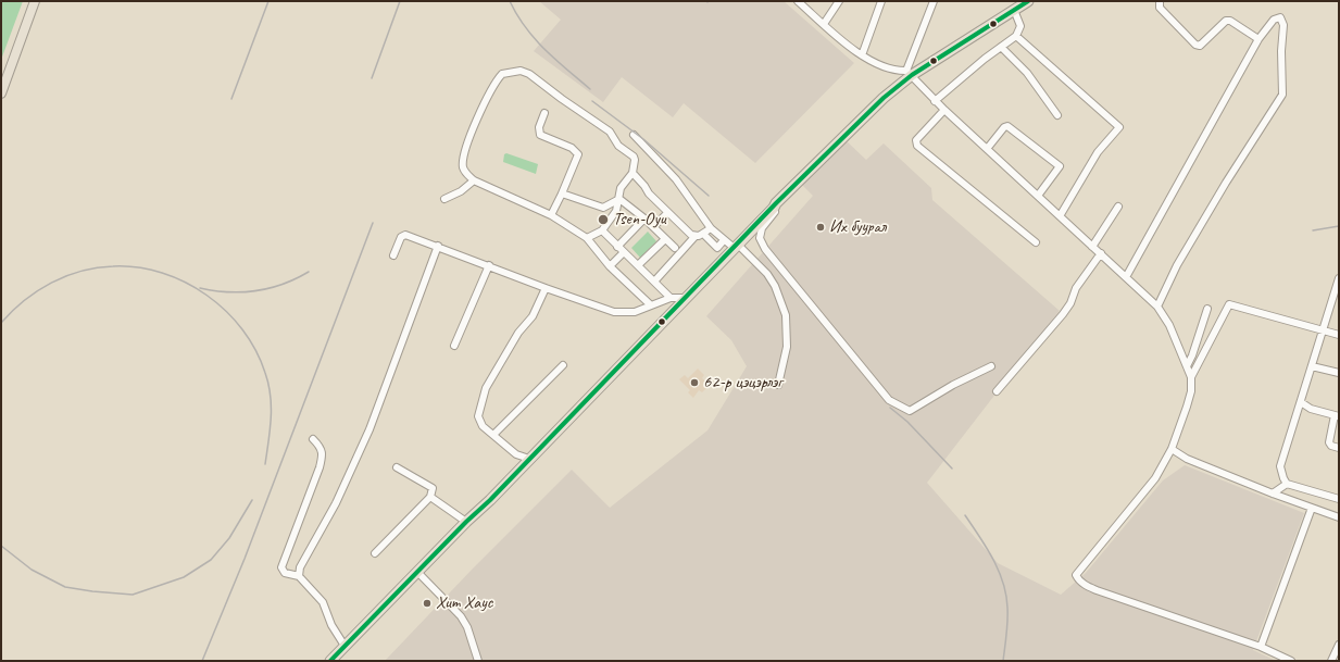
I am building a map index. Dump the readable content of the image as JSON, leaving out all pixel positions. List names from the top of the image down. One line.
{"places":["Tsen-Oyu","Их буурал","62-р цэцэрлэг","Хит Хаус"]}
